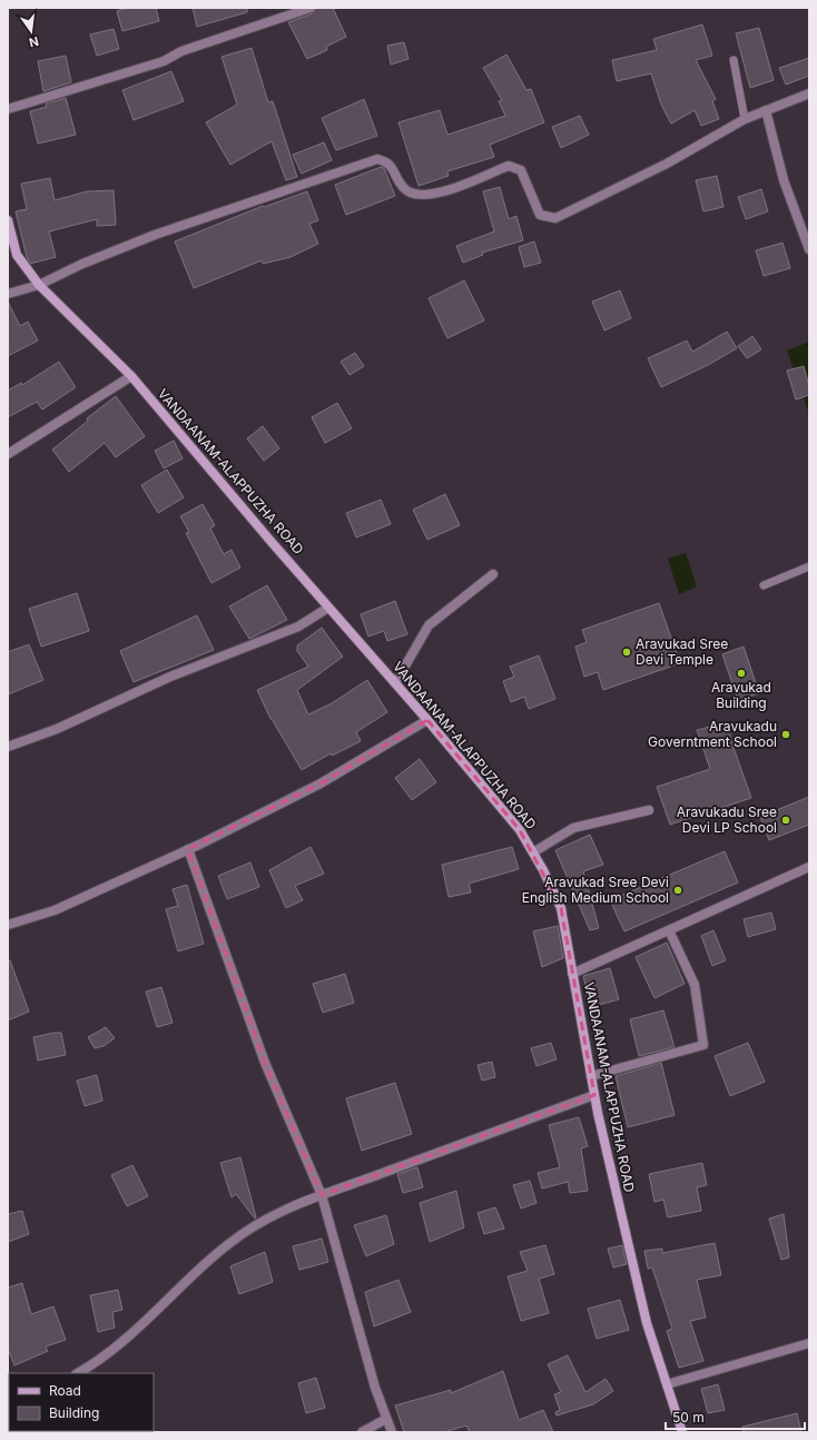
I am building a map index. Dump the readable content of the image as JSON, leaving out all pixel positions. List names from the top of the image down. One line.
{"streets":{"main road":["VANDAANAM-ALAPPUZHA ROAD"]},"places":["Aravukad Sree Devi Temple","Aravukad Building","Aravukadu Governtment School","Aravukadu Sree Devi LP School","Aravukad Sree Devi English Medium School"],"legend":["Road","Building"],"scale_bar":"50 m","north":"bottom"}
